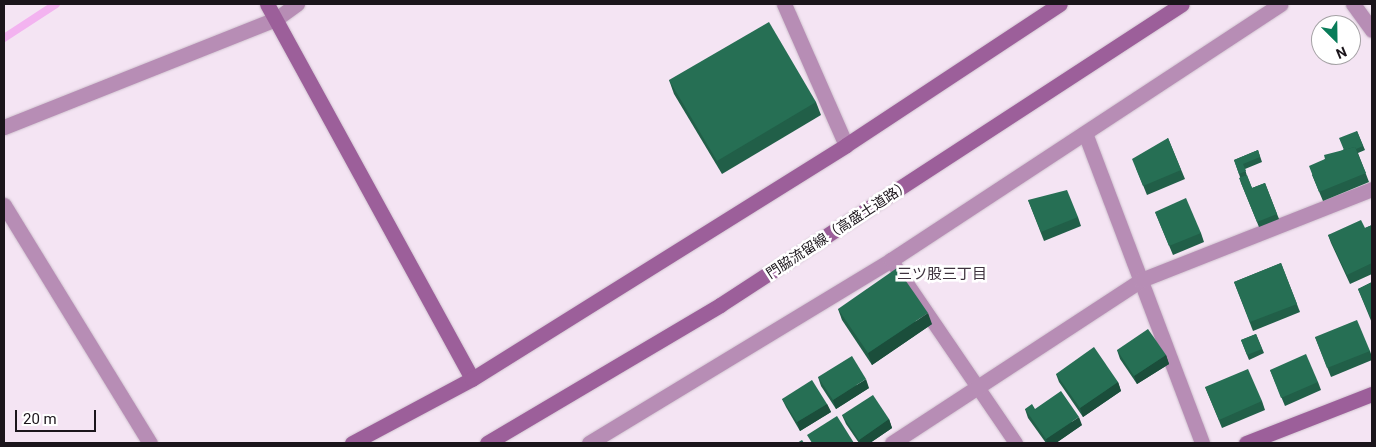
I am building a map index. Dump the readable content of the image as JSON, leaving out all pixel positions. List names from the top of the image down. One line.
{"streets":{"street":["門脇流留線（高盛土道路）"]},"districts":["三ツ股三丁目"],"scale_bar":"20 m","north":"bottom right"}
